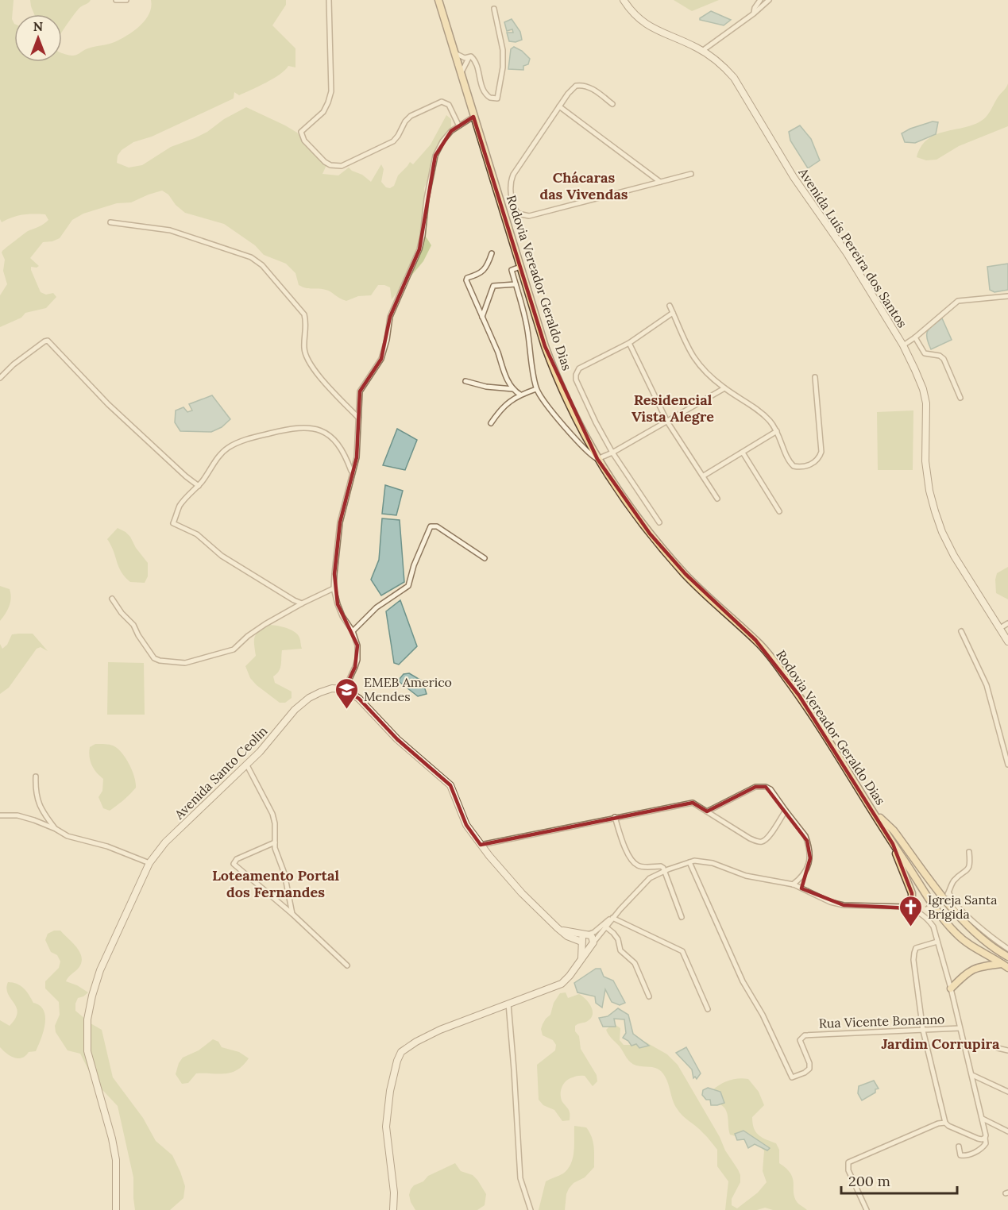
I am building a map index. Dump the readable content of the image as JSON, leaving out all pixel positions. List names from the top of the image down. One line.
{"streets":{"main road":["Rodovia Vereador Geraldo Dias"],"street":["Avenida Luís Pereira dos Santos","Avenida Santo Ceolin","Rua Vicente Bonanno"]},"districts":["Chácaras das Vivendas","Residencial Vista Alegre","Loteamento Portal dos Fernandes","Jardim Corrupira"],"places":{"school or university":["EMEB Americo Mendes"],"church":["Igreja Santa Brígida"]},"scale_bar":"200 m","north":"top"}
